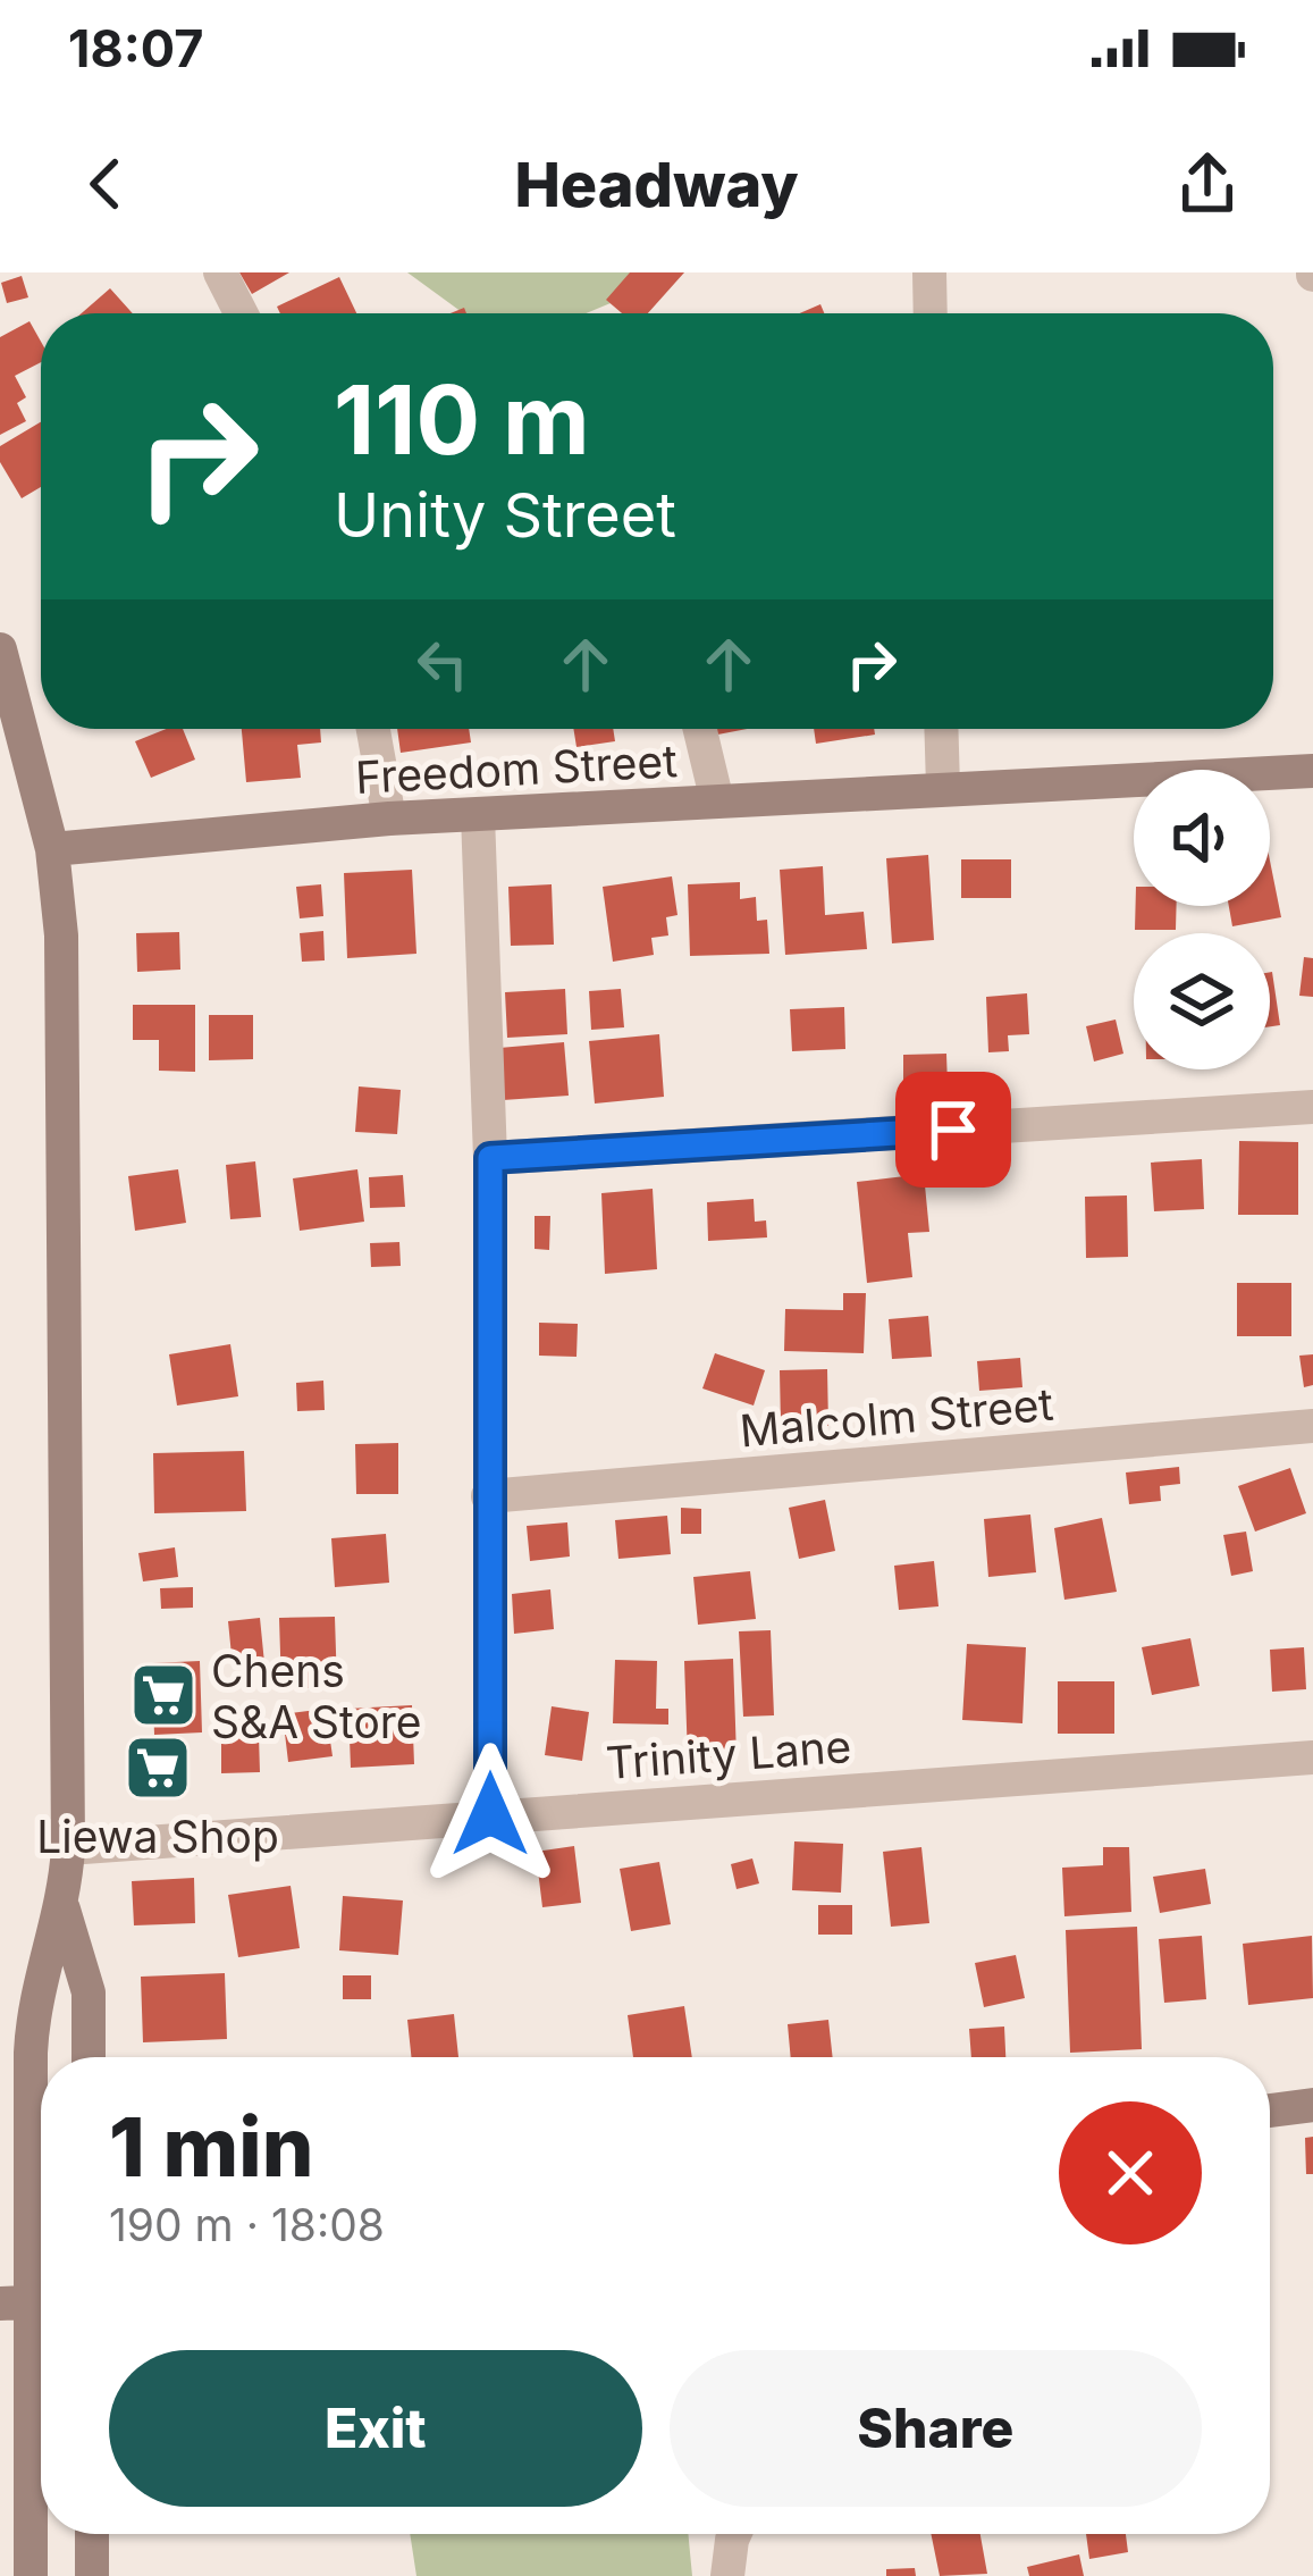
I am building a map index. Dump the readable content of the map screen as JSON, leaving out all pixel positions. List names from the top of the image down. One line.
{"streets":{"main road":["Freedom Street"],"street":["Malcolm Street","Trinity Lane"]},"places":{"supermarket":["Chens S&A Store","Liewa Shop"]},"page":{"status":"18:07","header":"Headway","turn":["110 m","Unity Street"],"heading":["1 min","190 m · 18:08"],"buttons":["Exit","Share"]}}
